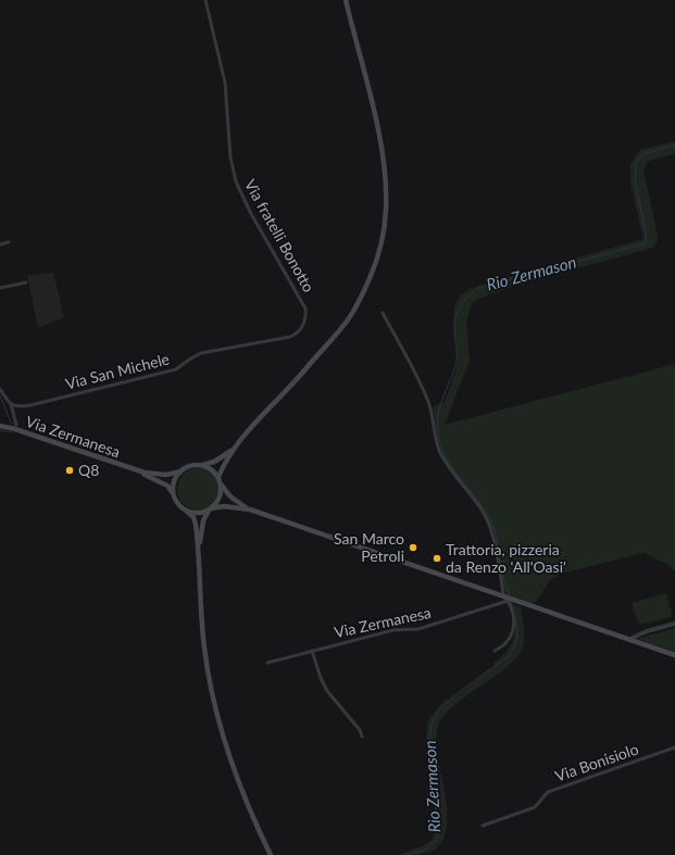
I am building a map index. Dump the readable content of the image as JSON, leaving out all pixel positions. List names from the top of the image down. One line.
{"streets":{"main road":["Via Zermanesa"],"street":["Via fratelli Bonotto","Via San Michele","Via Bonisiolo"]},"crossings":[["Via fratelli Bonotto","Via San Michele"]],"water":["Rio Zermason"],"places":["Q8","San Marco Petroli","Trattoria, pizzeria da Renzo 'All'Oasi'"]}
